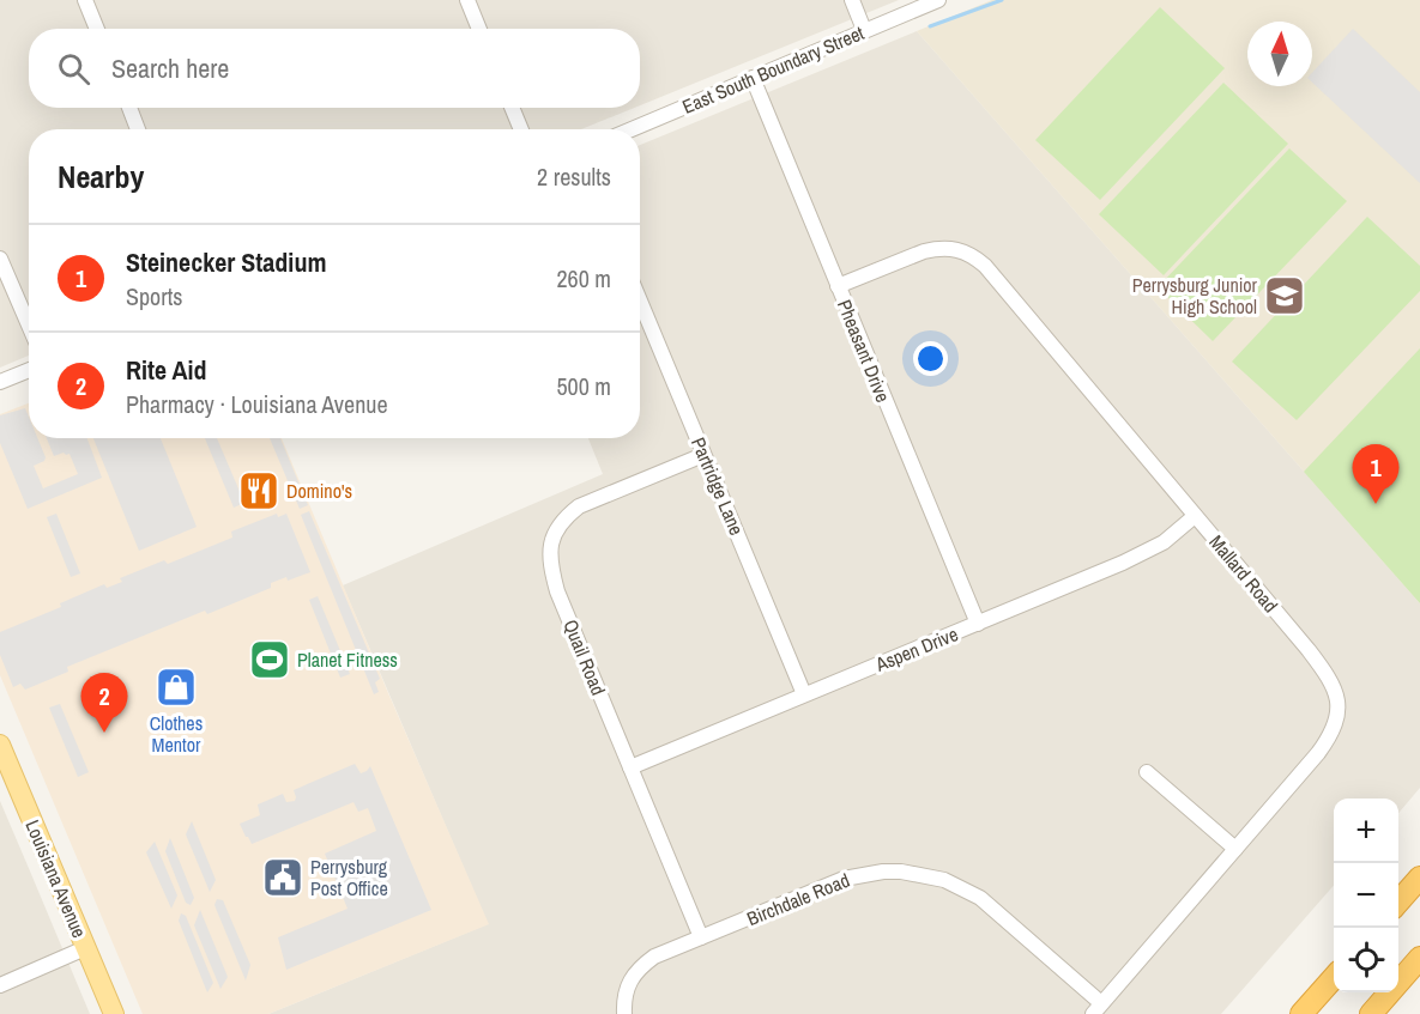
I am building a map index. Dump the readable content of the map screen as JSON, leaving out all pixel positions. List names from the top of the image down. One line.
{"streets":{"main road":["Louisiana Avenue"],"street":["East South Boundary Street","Pheasant Drive","Partridge Lane","Mallard Road","Aspen Drive","Quail Road","Birchdale Road"]},"crossings":[["East South Boundary Street","Pheasant Drive"],["Pheasant Drive","Mallard Road"],["Pheasant Drive","Aspen Drive"],["Partridge Lane","Aspen Drive"],["Partridge Lane","Quail Road"],["Mallard Road","Aspen Drive"],["Mallard Road","Birchdale Road"],["Aspen Drive","Quail Road"],["Quail Road","Birchdale Road"]],"places":{"school or university":["Perrysburg Junior High School"],"restaurant":["Domino's"],"sports":["Planet Fitness"],"shop":["Clothes Mentor"],"public building":["Perrysburg Post Office"]},"north":"top","page":{"search":"Search here","heading":["Nearby","2 results"],"list":[{"mark":"1","name":"Steinecker Stadium","note":"Sports","value":"260 m"},{"mark":"2","name":"Rite Aid","note":"Pharmacy · Louisiana Avenue","value":"500 m"}],"pins":["1","2"],"map_buttons":["+","−"]}}
